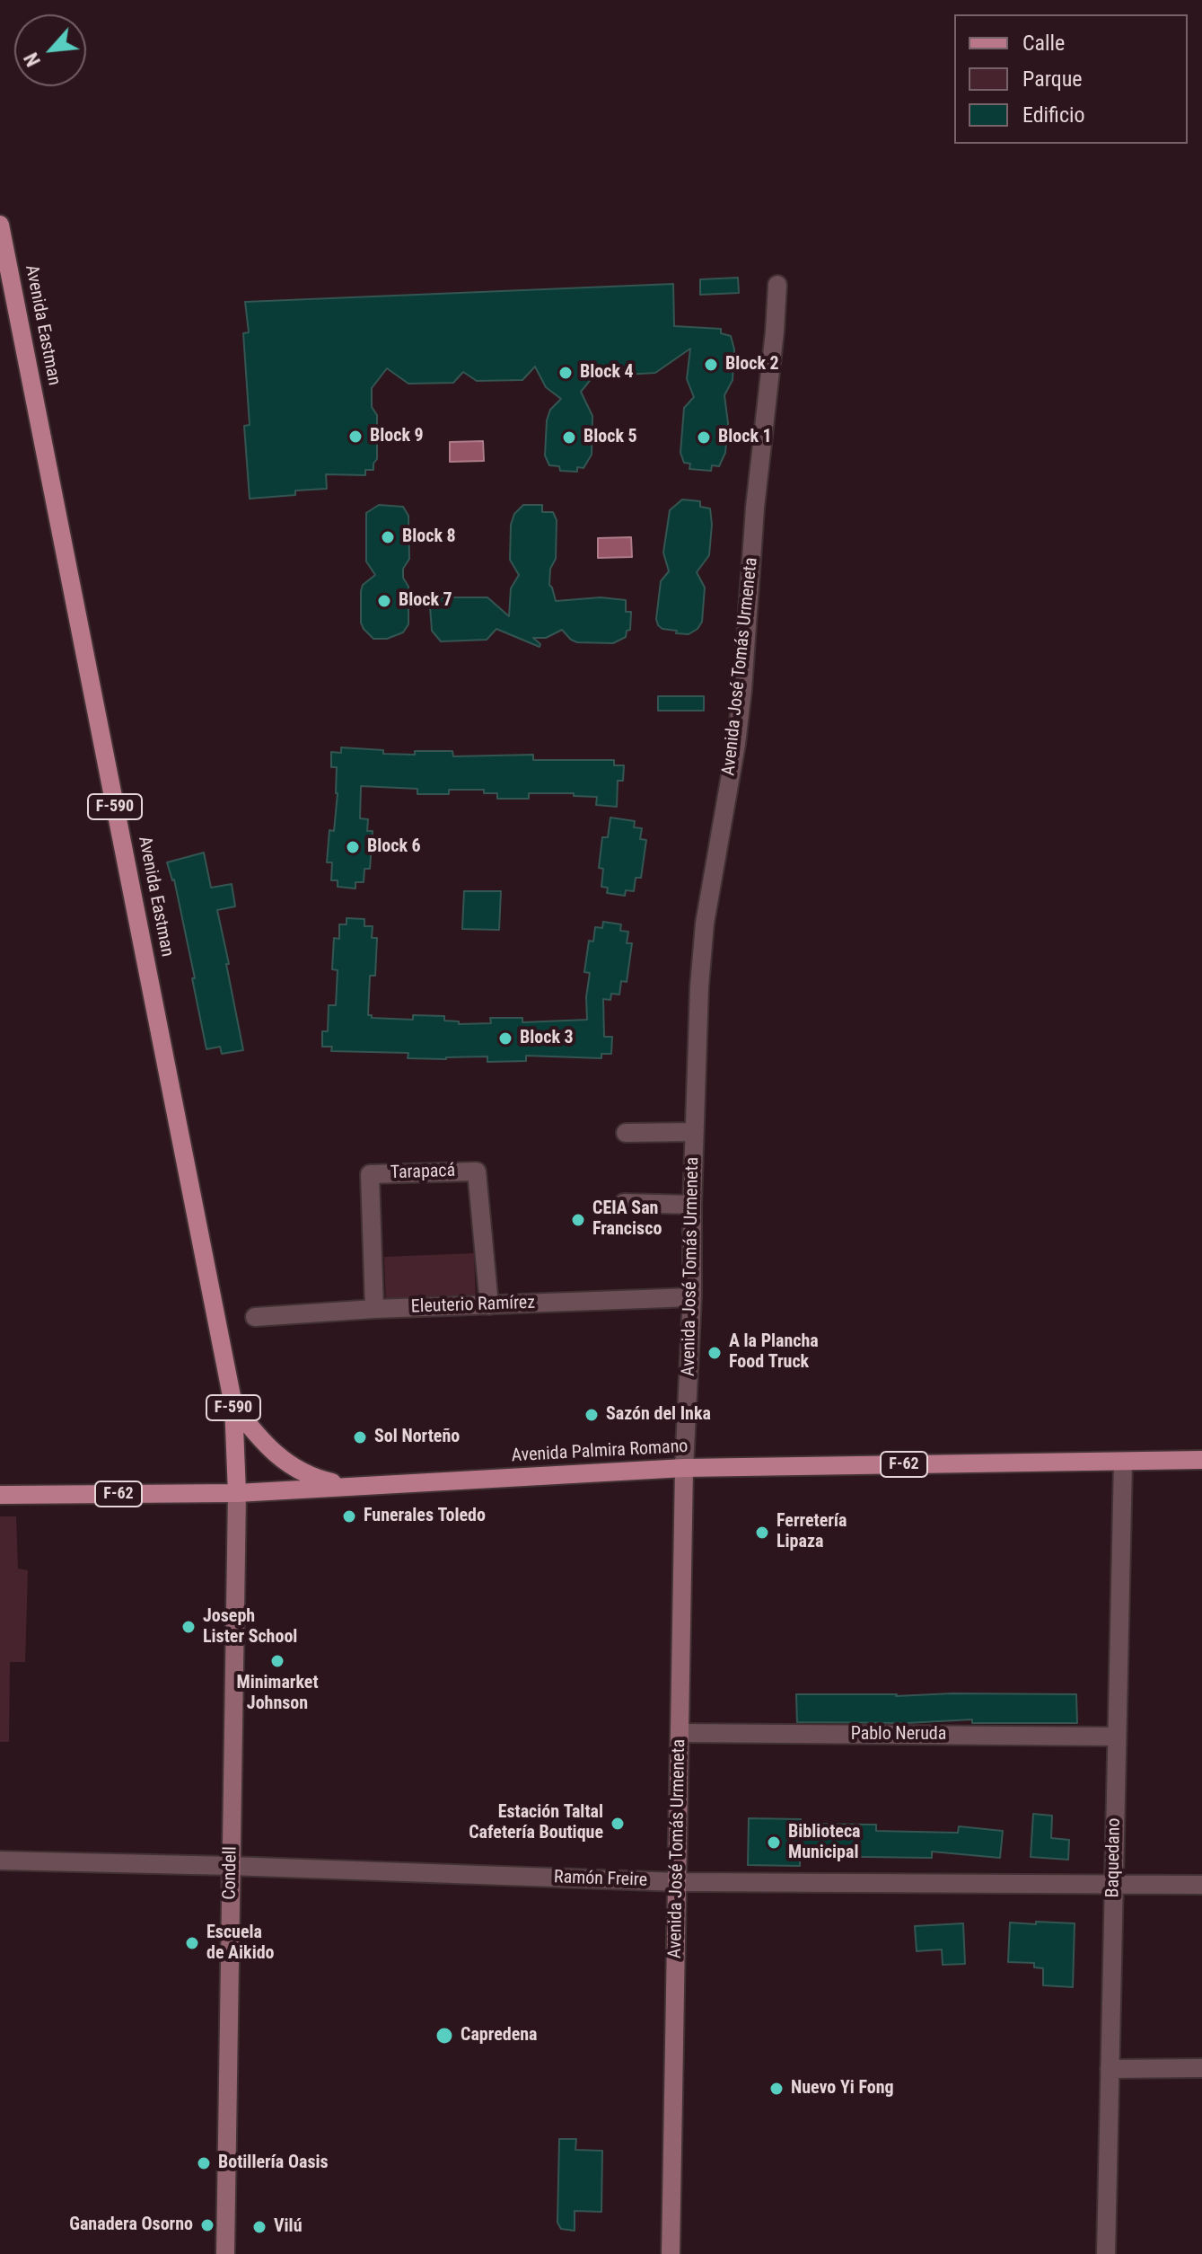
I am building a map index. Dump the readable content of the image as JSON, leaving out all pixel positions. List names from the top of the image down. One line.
{"streets":{"main road":["Avenida Eastman","F-590","Avenida Palmira Romano","F-62"],"street":["Avenida José Tomás Urmeneta","Tarapacá","Eleuterio Ramírez","Pablo Neruda","Baquedano","Condell","Ramón Freire"]},"crossings":[["Avenida Eastman","Avenida Palmira Romano"],["Avenida Eastman","Condell"],["Avenida José Tomás Urmeneta","Eleuterio Ramírez"],["Avenida José Tomás Urmeneta","Avenida Palmira Romano"],["Avenida José Tomás Urmeneta","Pablo Neruda"],["Avenida José Tomás Urmeneta","Ramón Freire"],["Tarapacá","Eleuterio Ramírez"],["Avenida Palmira Romano","Baquedano"],["Avenida Palmira Romano","Condell"],["Pablo Neruda","Baquedano"],["Baquedano","Ramón Freire"],["Condell","Ramón Freire"]],"places":["Block 2","Block 4","Block 9","Block 5","Block 1","Block 8","Block 7","Block 6","Block 3","CEIA San Francisco","A la Plancha Food Truck","Sazón del Inka","Sol Norteño","Funerales Toledo","Ferretería Lipaza","Joseph Lister School","Minimarket Johnson","Estación Taltal Cafetería Boutique","Biblioteca Municipal","Escuela de Aikido","Capredena","Nuevo Yi Fong","Botillería Oasis","Ganadera Osorno","Vilú"],"legend":["Calle","Parque","Edificio"],"north":"bottom left"}
